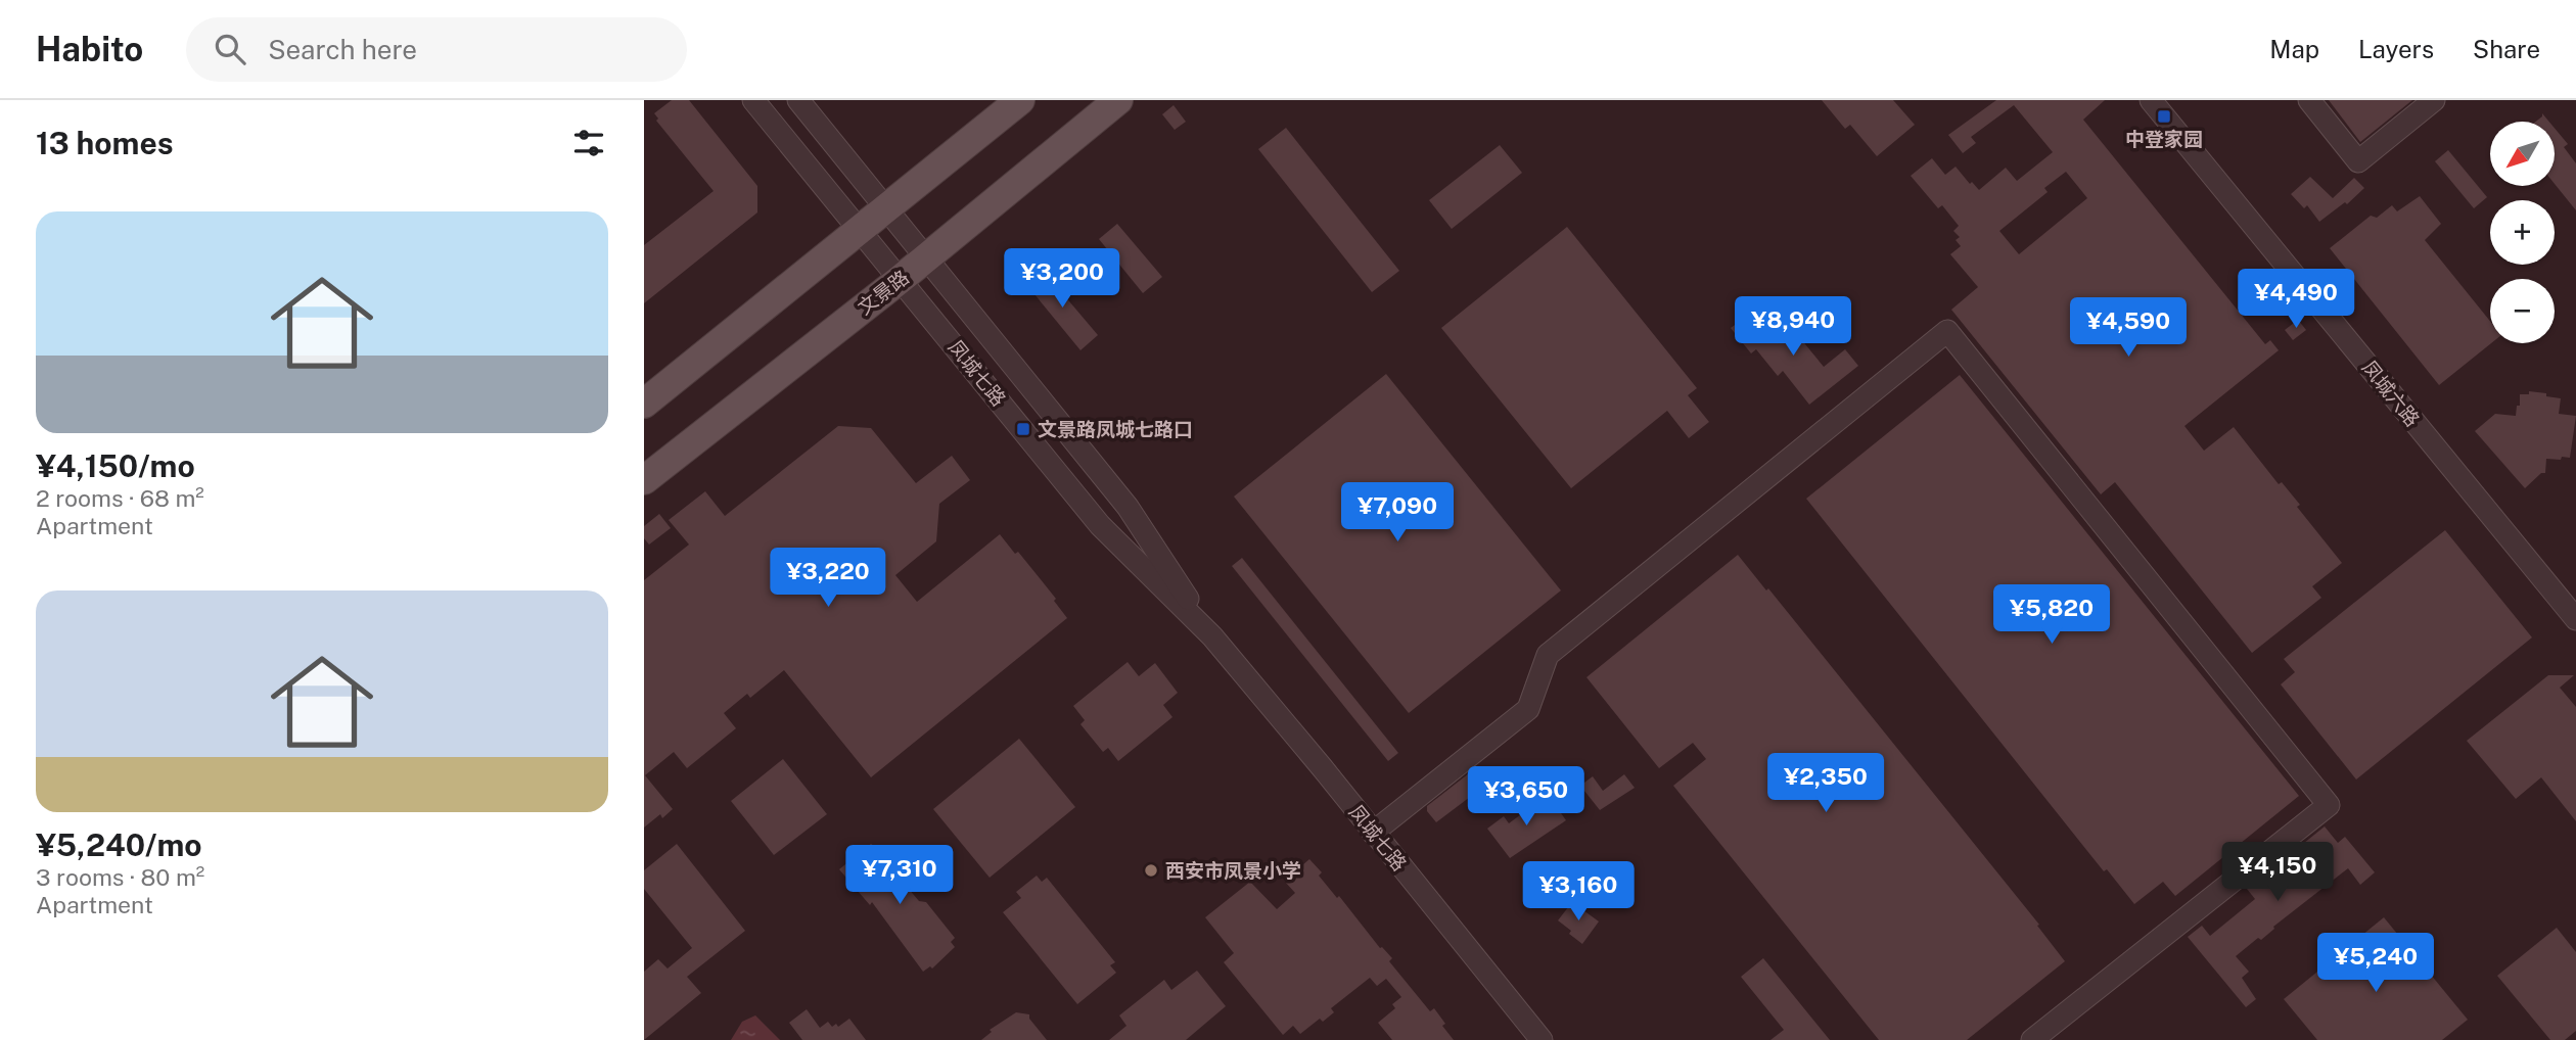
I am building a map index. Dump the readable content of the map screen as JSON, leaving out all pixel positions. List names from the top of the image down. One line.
{"streets":{"main road":["文景路"],"street":["凤城七路","凤城六路"]},"crossings":[["文景路","凤城七路"]],"places":{"transit":["中登家园","文景路凤城七路口"],"other":["西安市凤景小学"]},"north":"bottom left","page":{"header":"Habito","search":"Search here","nav":["Map","Layers","Share"],"heading":"13 homes","map_buttons":["+","−"],"list":[{"name":"¥4,150/mo","note":"2 rooms · 68 m² · Apartment"},{"name":"¥5,240/mo","note":"3 rooms · 80 m² · Apartment"}],"price":["¥3,200","¥4,490","¥8,940","¥4,590","¥7,090","¥3,220","¥5,820","¥2,350","¥3,650","¥4,150","¥7,310","¥3,160","¥5,240"]}}
